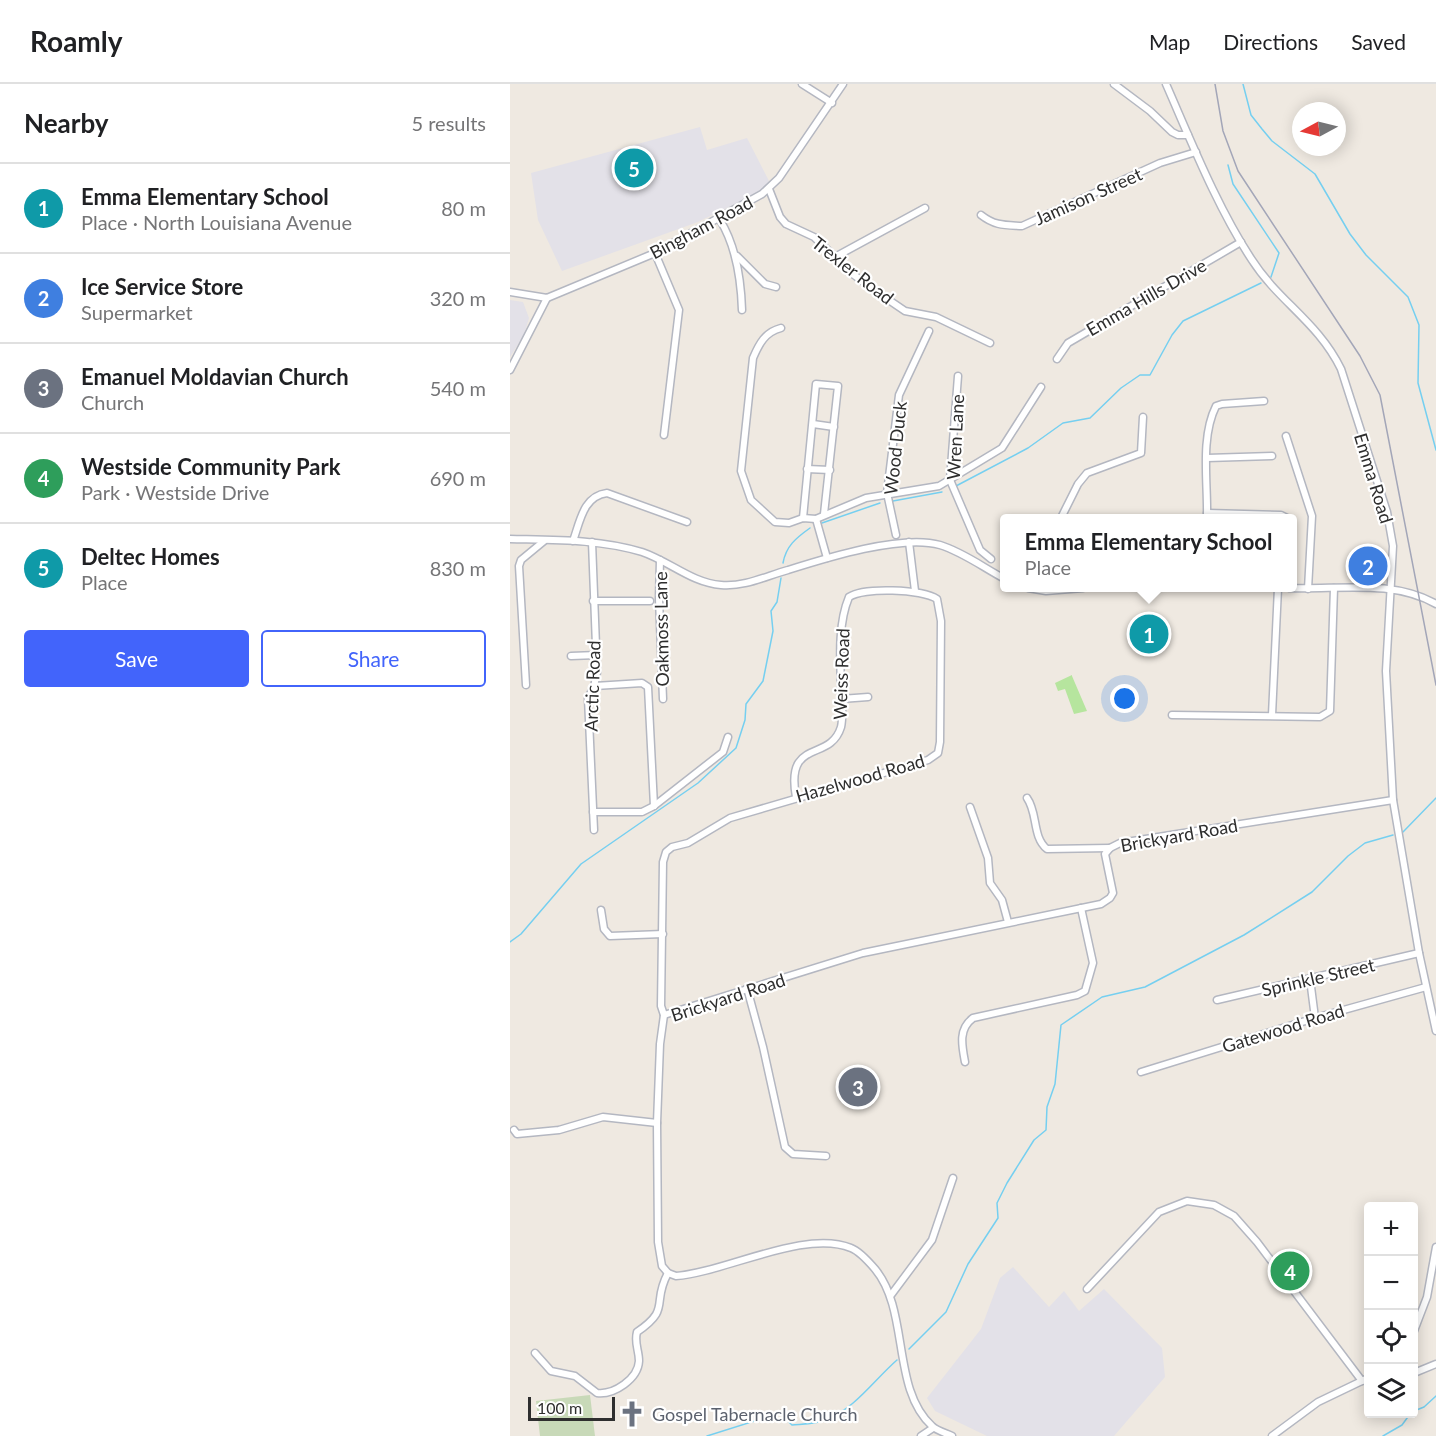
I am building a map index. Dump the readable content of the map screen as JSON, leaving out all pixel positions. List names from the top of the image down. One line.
{"streets":{"street":["Jamison Street","Bingham Road","Trexler Road","Emma Hills Drive","Wren Lane","Wood Duck","Emma Road","Oakmoss Lane","Weiss Road","Arctic Road","Hazelwood Road","Brickyard Road","Sprinkle Street","Gatewood Road"]},"crossings":[["Jamison Street","Emma Road"],["Bingham Road","Trexler Road"],["Emma Hills Drive","Emma Road"],["Emma Road","Brickyard Road"],["Emma Road","Sprinkle Street"],["Emma Road","Gatewood Road"],["Weiss Road","Hazelwood Road"],["Hazelwood Road","Brickyard Road"]],"places":{"church":["Gospel Tabernacle Church"]},"scale_bar":"100 m","north":"left","page":{"header":"Roamly","nav":["Map","Directions","Saved"],"heading":["Nearby","5 results"],"pins":["5","2","1","3","4"],"list":[{"mark":"1","name":"Emma Elementary School","note":"Place · North Louisiana Avenue","value":"80 m"},{"mark":"2","name":"Ice Service Store","note":"Supermarket","value":"320 m"},{"mark":"3","name":"Emanuel Moldavian Church","note":"Church","value":"540 m"},{"mark":"4","name":"Westside Community Park","note":"Park · Westside Drive","value":"690 m"},{"mark":"5","name":"Deltec Homes","note":"Place","value":"830 m"}],"popup":["Emma Elementary School","Place"],"buttons":["Save","Share"],"map_buttons":["+","−"],"scale":"100 m"}}
